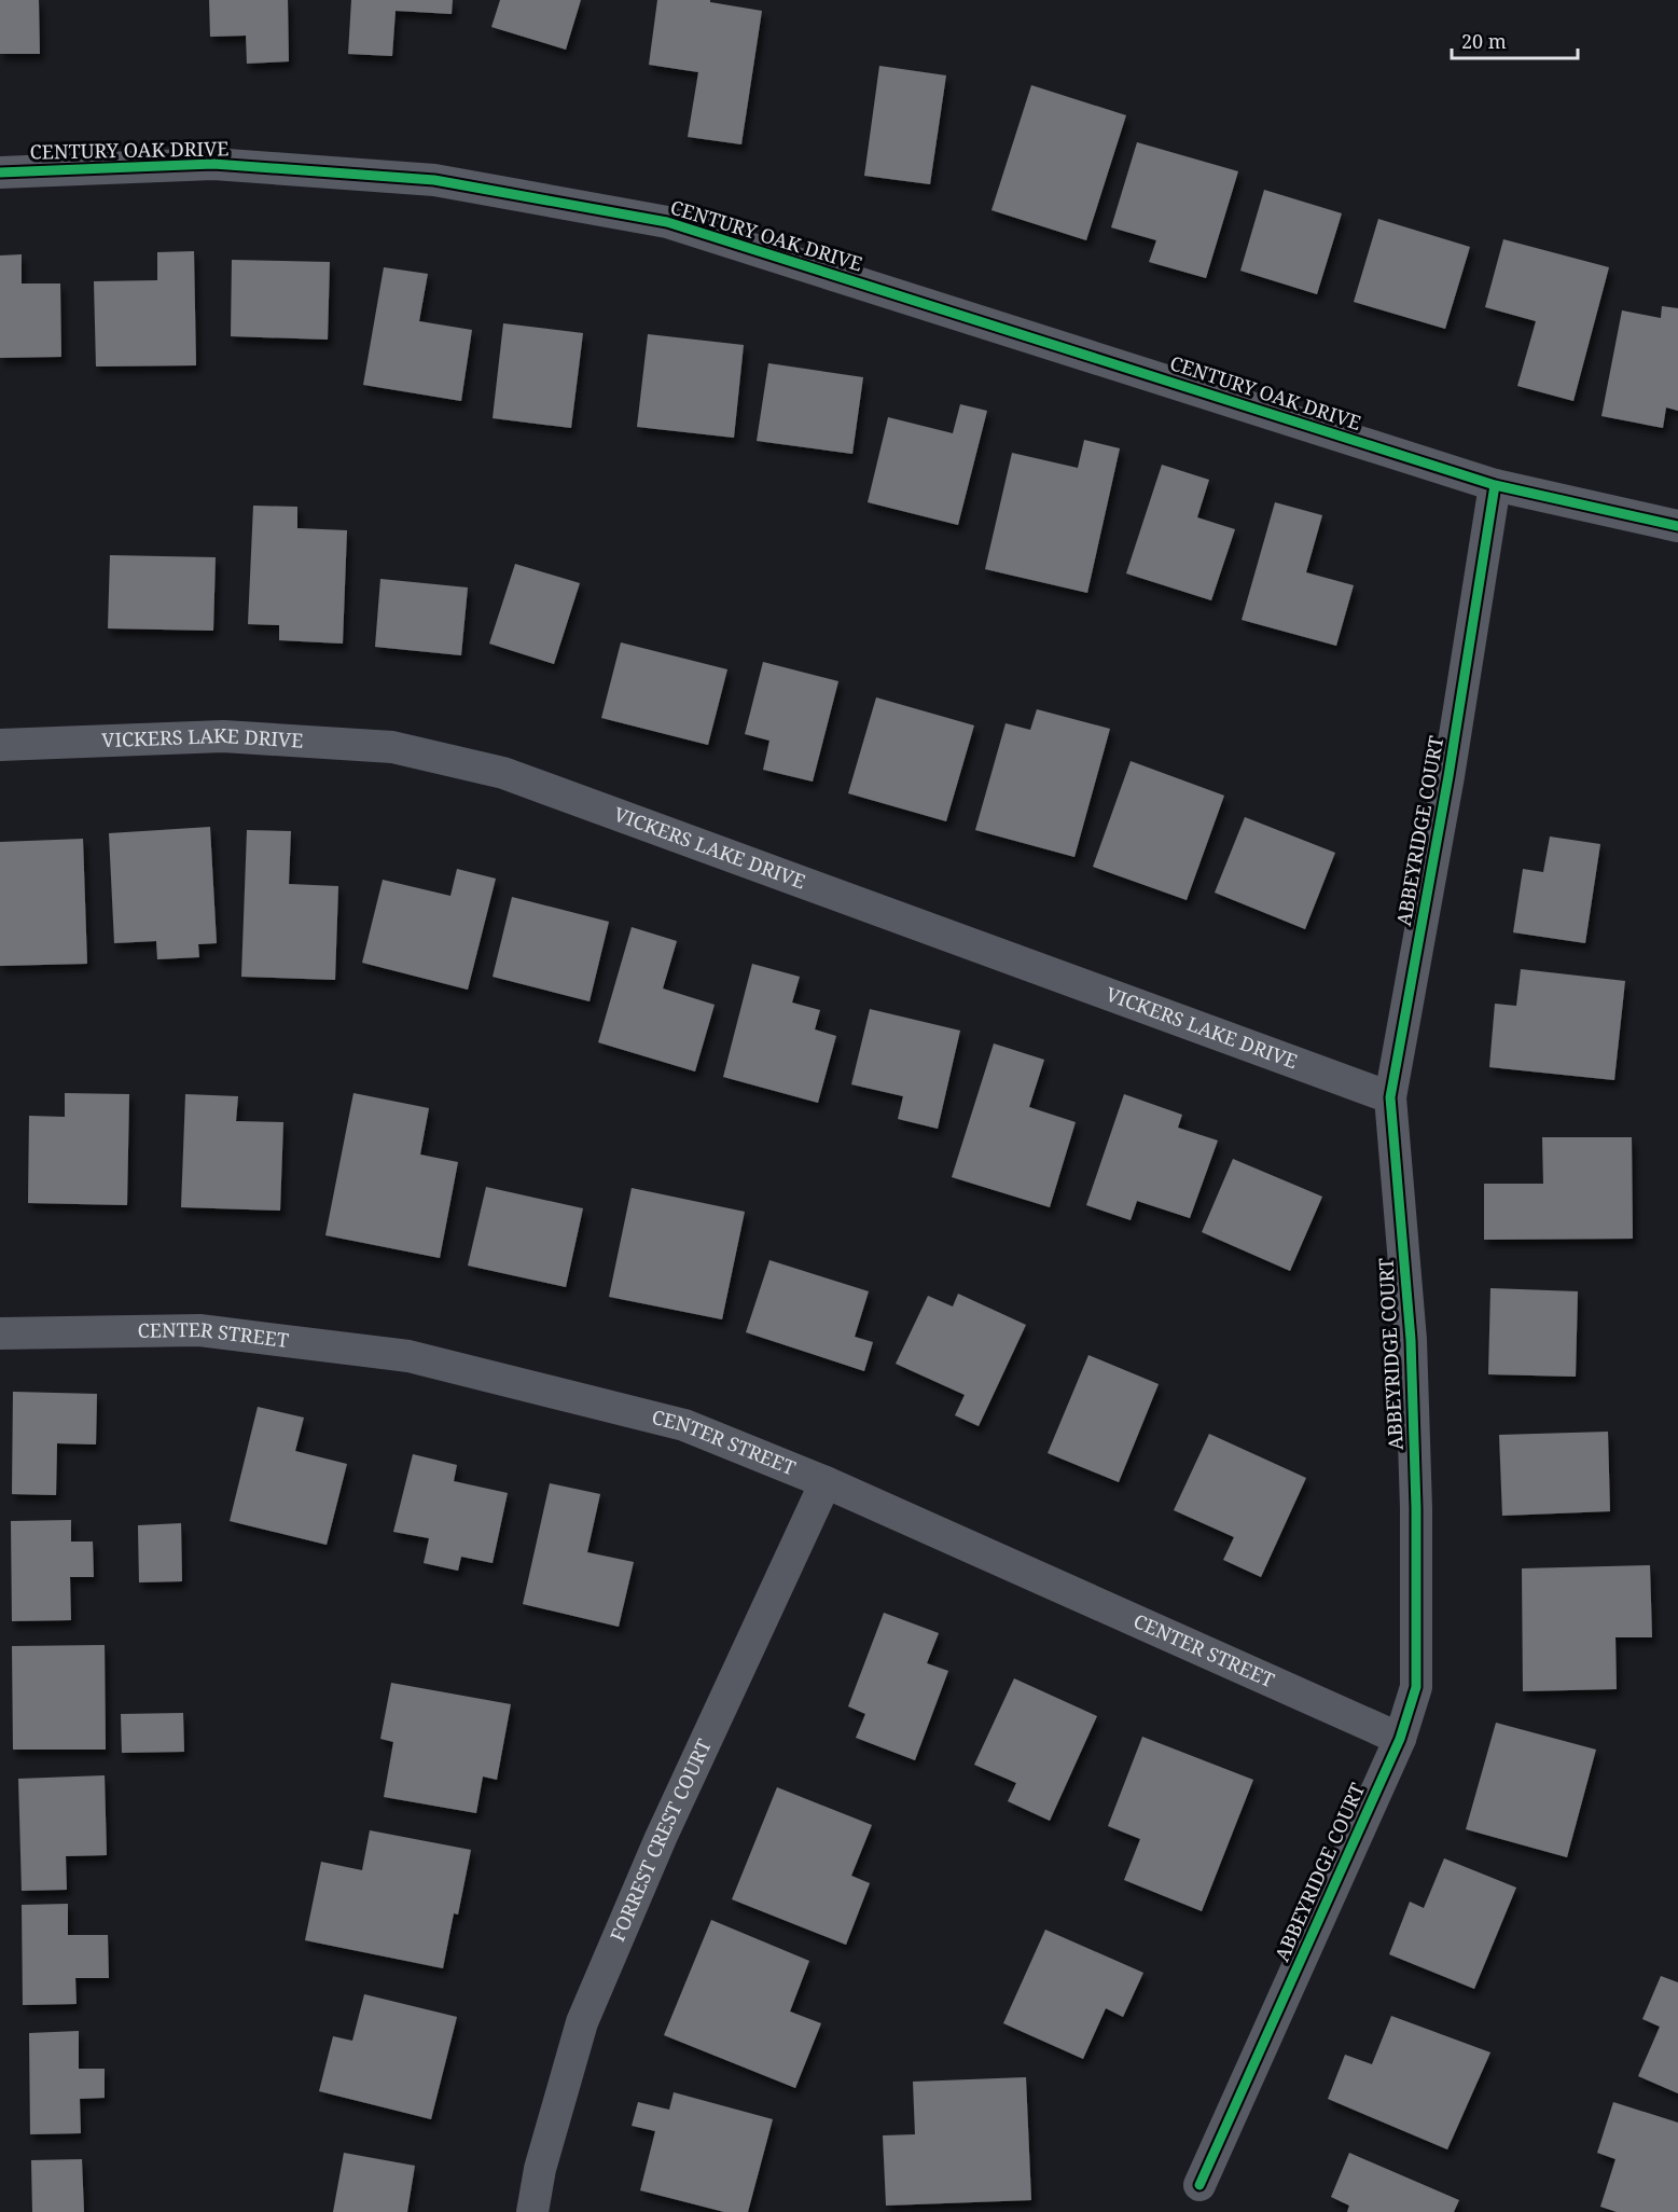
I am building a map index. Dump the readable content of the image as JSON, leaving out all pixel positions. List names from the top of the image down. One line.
{"streets":{"street":["CENTURY OAK DRIVE","VICKERS LAKE DRIVE","ABBEYRIDGE COURT","CENTER STREET","FORREST CREST COURT"]},"crossings":[["CENTURY OAK DRIVE","ABBEYRIDGE COURT"],["VICKERS LAKE DRIVE","ABBEYRIDGE COURT"],["ABBEYRIDGE COURT","CENTER STREET"],["CENTER STREET","FORREST CREST COURT"]],"scale_bar":"20 m"}
